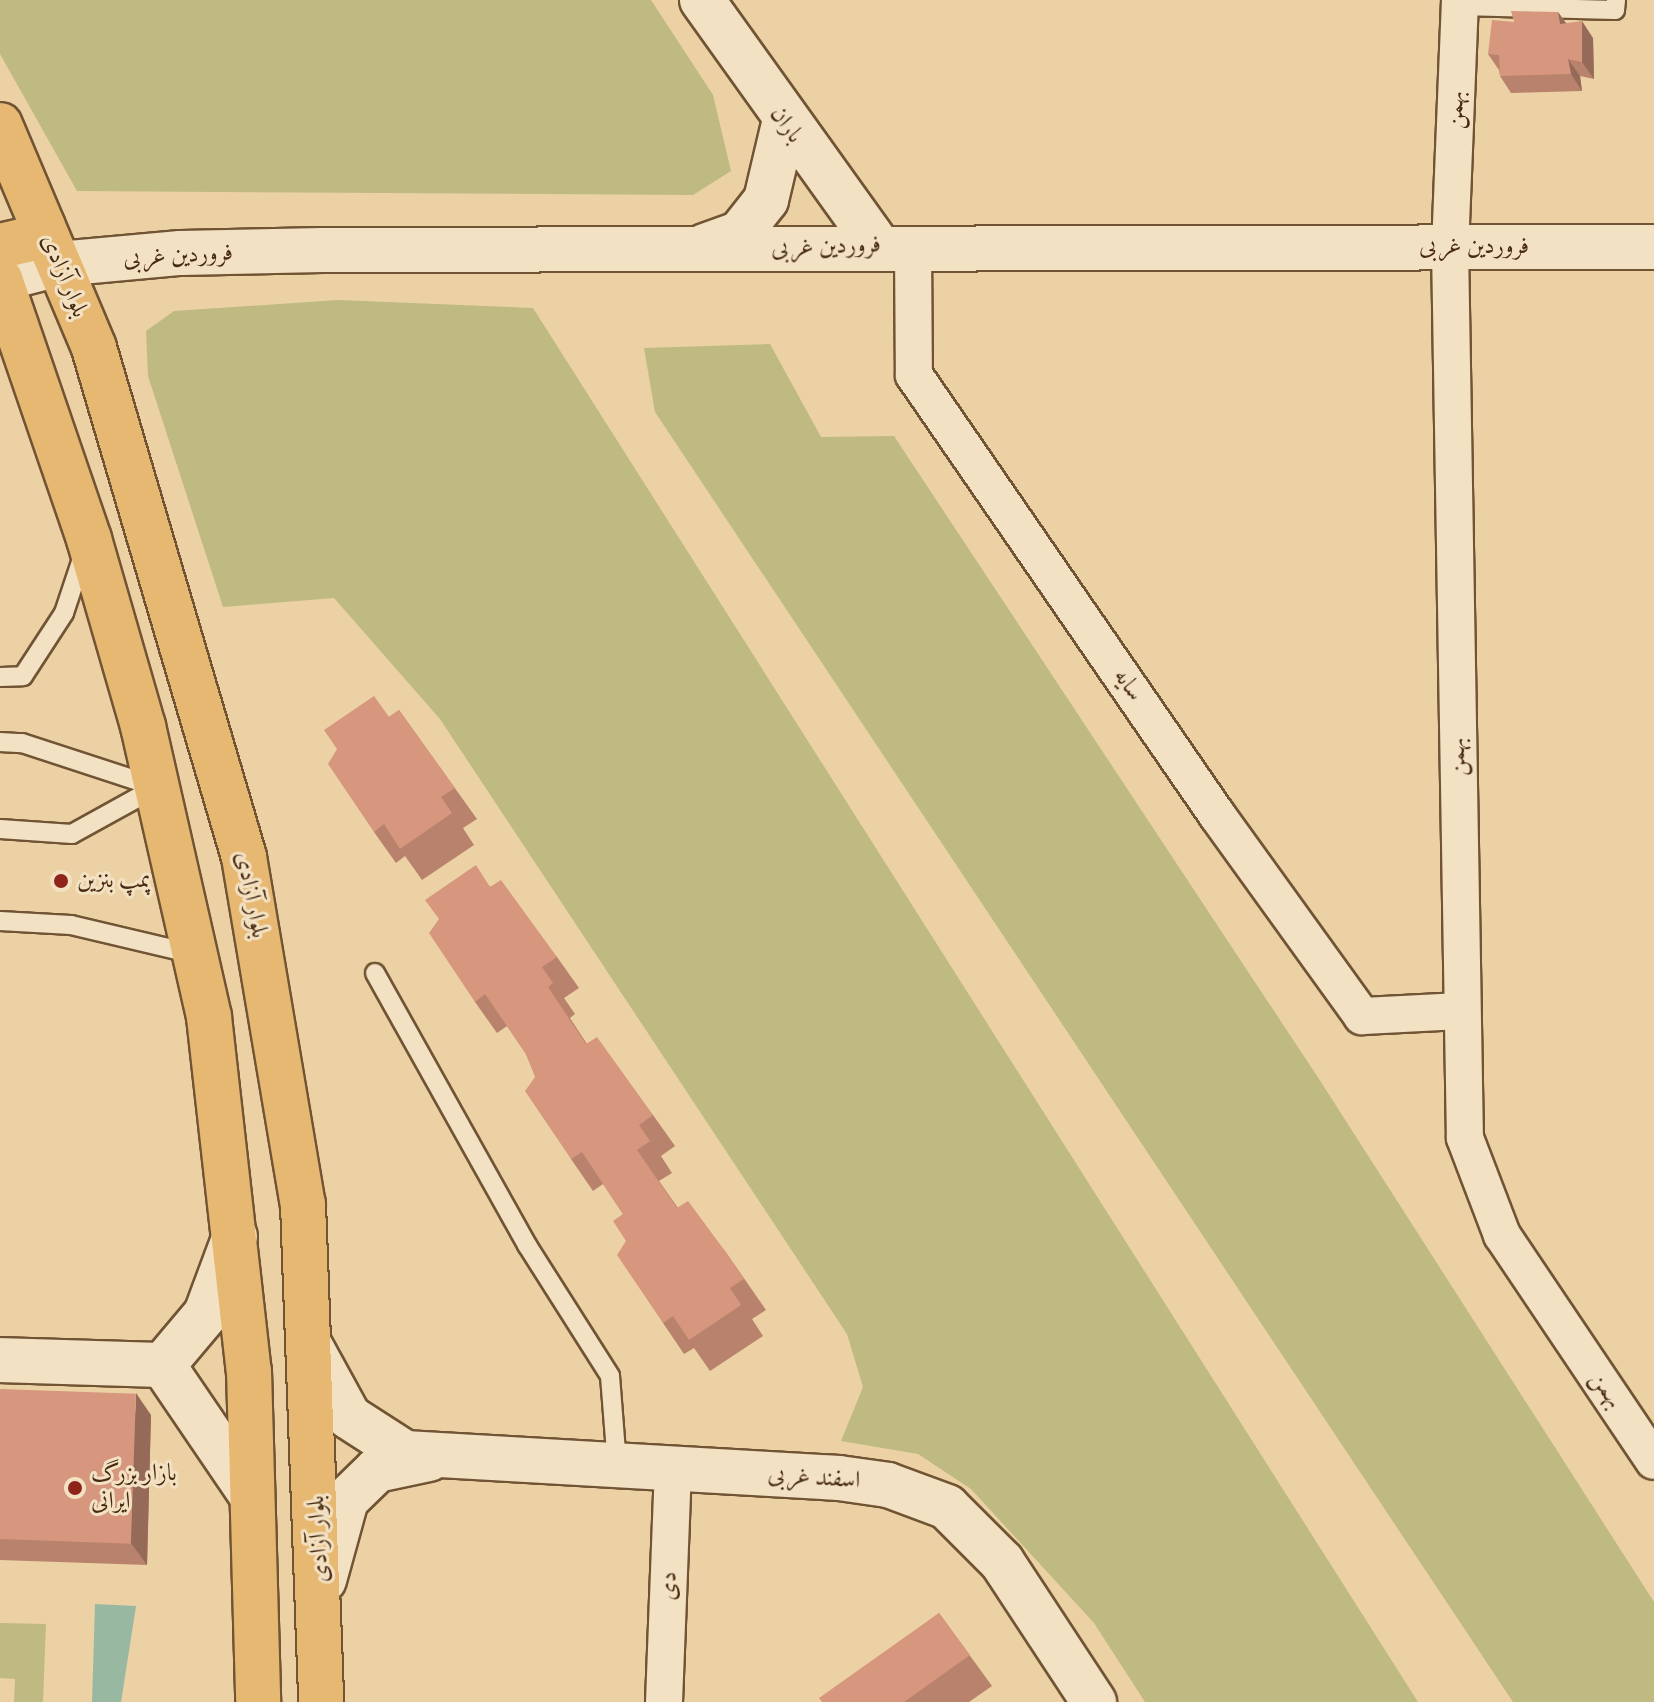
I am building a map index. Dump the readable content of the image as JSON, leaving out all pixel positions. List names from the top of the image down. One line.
{"streets":{"main road":["بلوار آزادی"],"street":["بهمن","باران","فروردین غربی","سایه","اسفند غربی","دی"]},"crossings":[["بهمن","فروردین غربی"],["بهمن","سایه"],["باران","فروردین غربی"],["باران","سایه"],["فروردین غربی","بلوار آزادی"],["فروردین غربی","سایه"],["اسفند غربی","دی"]],"places":["پمپ بنزين","بازار بزرگ ایرانی"]}
